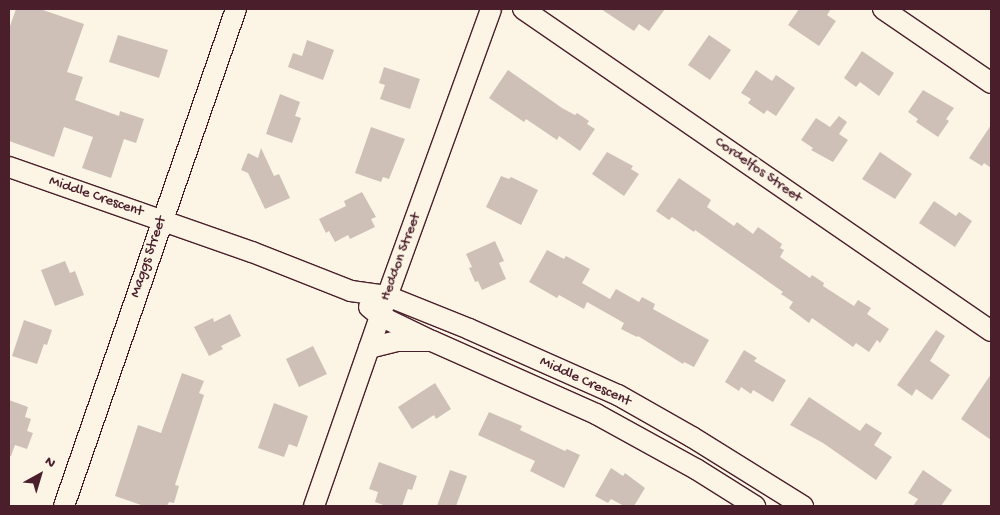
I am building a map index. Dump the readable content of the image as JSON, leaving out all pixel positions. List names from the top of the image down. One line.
{"streets":{"street":["Cordelfos Street","Middle Crescent","Maggs Street","Heddon Street"]},"crossings":[["Middle Crescent","Maggs Street"],["Middle Crescent","Heddon Street"]],"north":"top right"}
